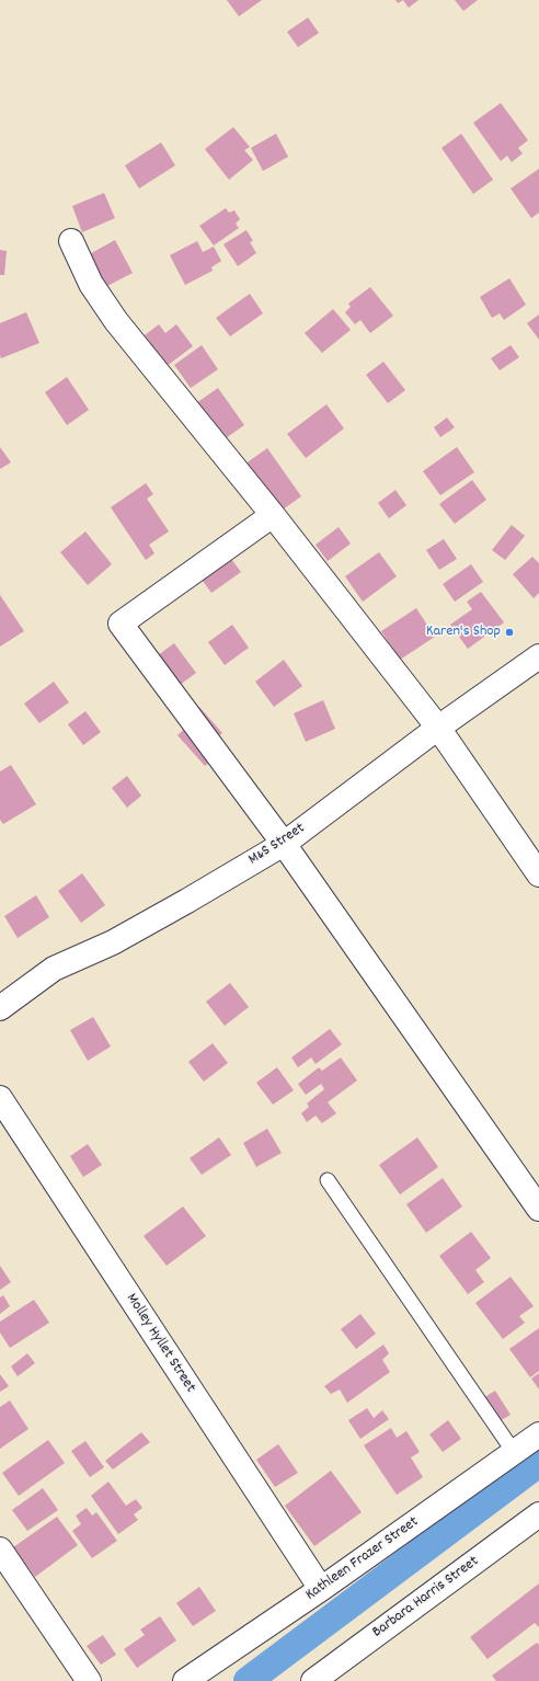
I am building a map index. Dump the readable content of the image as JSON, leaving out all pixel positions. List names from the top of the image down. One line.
{"streets":{"street":["M&S Street","Molley Hyllet Street","Kathleen Frazer Street","Barbara Harris Street"]},"crossings":[["Molley Hyllet Street","Kathleen Frazer Street"]],"places":["Karen's Shop"]}
